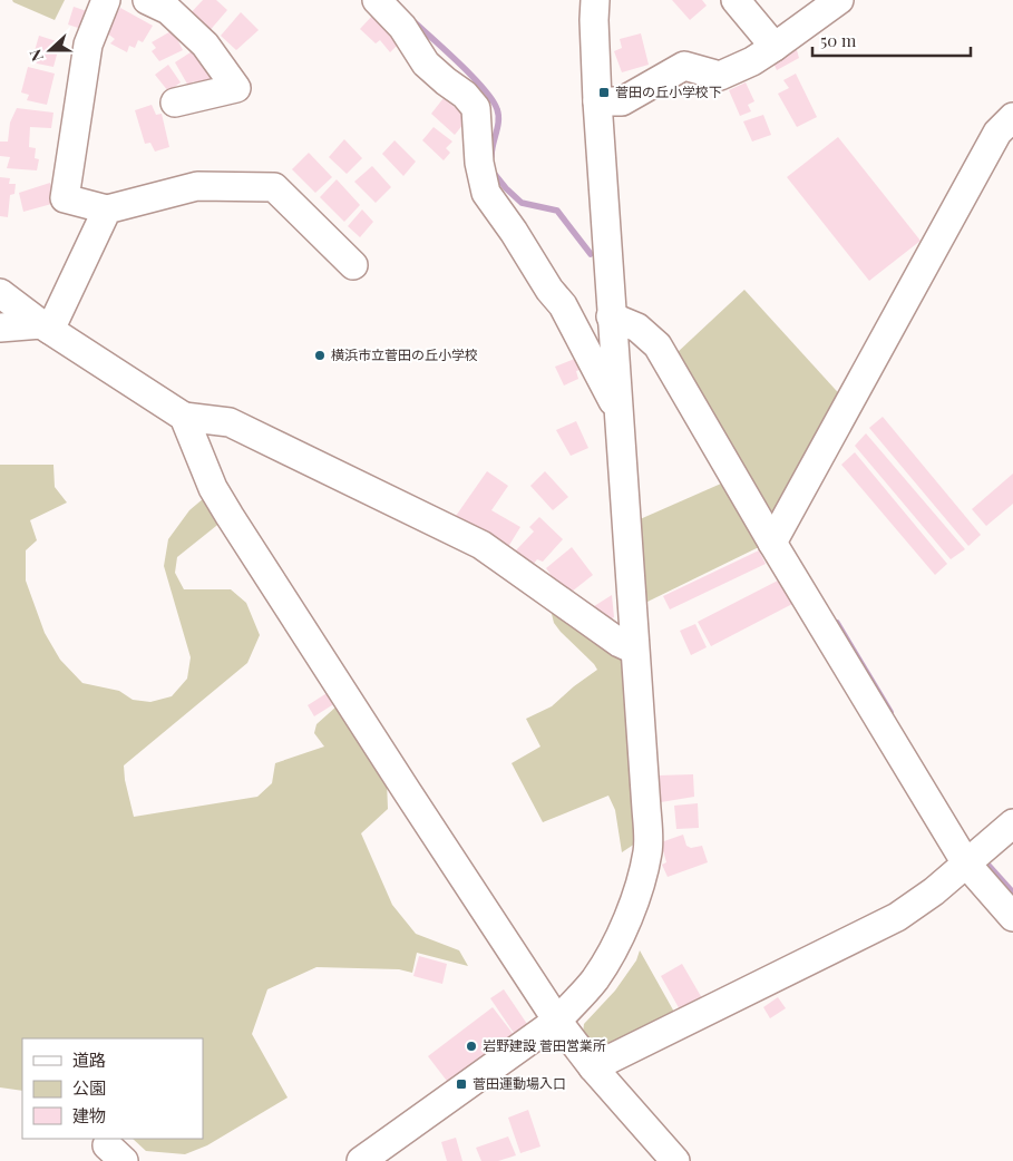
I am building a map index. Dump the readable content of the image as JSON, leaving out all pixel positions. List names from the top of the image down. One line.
{"places":{"transit":["菅田の丘小学校下","菅田運動場入口"],"other":["横浜市立菅田の丘小学校","岩野建設 菅田営業所"]},"legend":["道路","公園","建物"],"scale_bar":"50 m","north":"left"}
